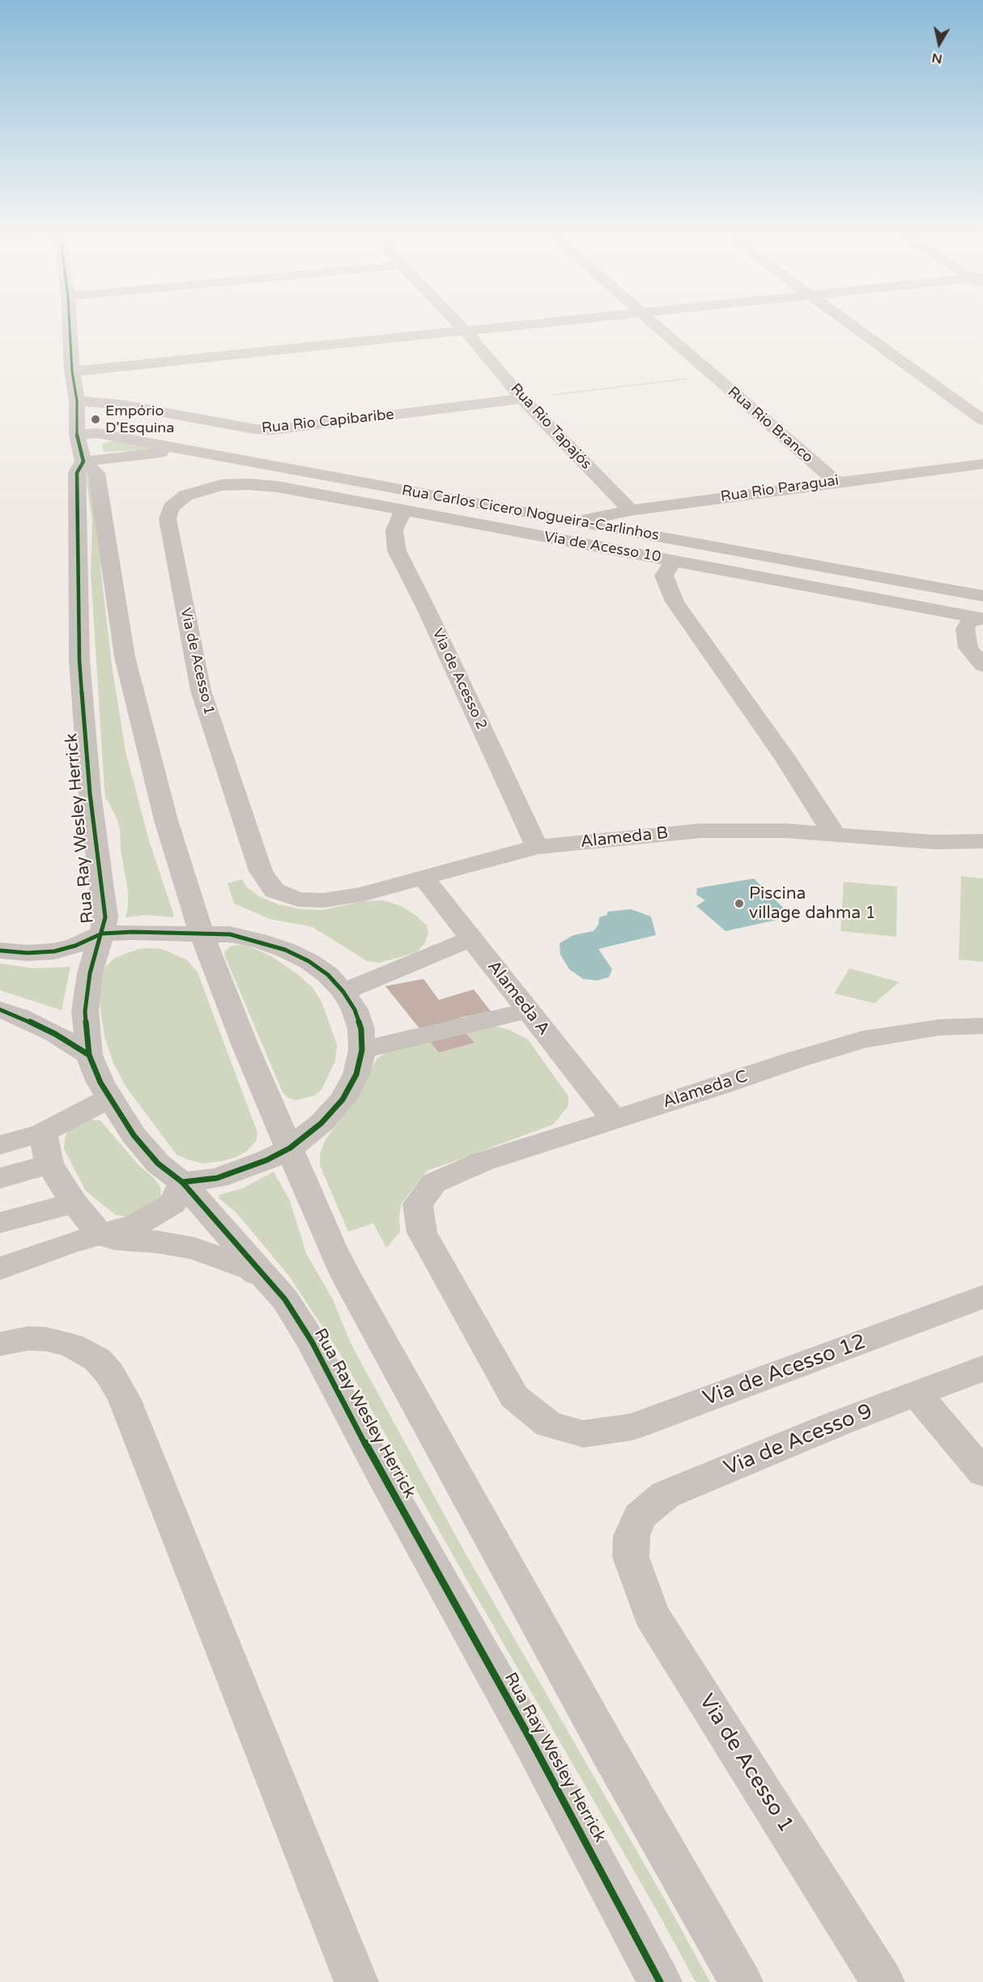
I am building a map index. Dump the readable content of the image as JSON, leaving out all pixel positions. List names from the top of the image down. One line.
{"streets":{"street":["Rua Rio Capibaribe","Rua Rio Branco","Rua Rio Tapajós","Rua Rio Paraguai","Rua Carlos Cicero Nogueira-Carlinhos","Via de Acesso 10","Via de Acesso 1","Via de Acesso 2","Rua Ray Wesley Herrick","Alameda B","Alameda A","Alameda C","Via de Acesso 12","Via de Acesso 9"]},"crossings":[["Rua Rio Capibaribe","Rua Rio Tapajós"],["Rua Rio Capibaribe","Rua Ray Wesley Herrick"],["Rua Rio Branco","Rua Rio Paraguai"],["Rua Rio Tapajós","Rua Rio Paraguai"],["Rua Rio Paraguai","Rua Carlos Cicero Nogueira-Carlinhos"],["Rua Carlos Cicero Nogueira-Carlinhos","Rua Ray Wesley Herrick"],["Via de Acesso 10","Via de Acesso 1"],["Via de Acesso 10","Via de Acesso 2"],["Via de Acesso 1","Alameda B"],["Via de Acesso 1","Via de Acesso 9"],["Via de Acesso 2","Alameda B"],["Alameda B","Alameda A"],["Alameda A","Alameda C"],["Alameda C","Via de Acesso 12"]],"places":["Empório D'Esquina","Piscina village dahma 1"],"north":"bottom"}
